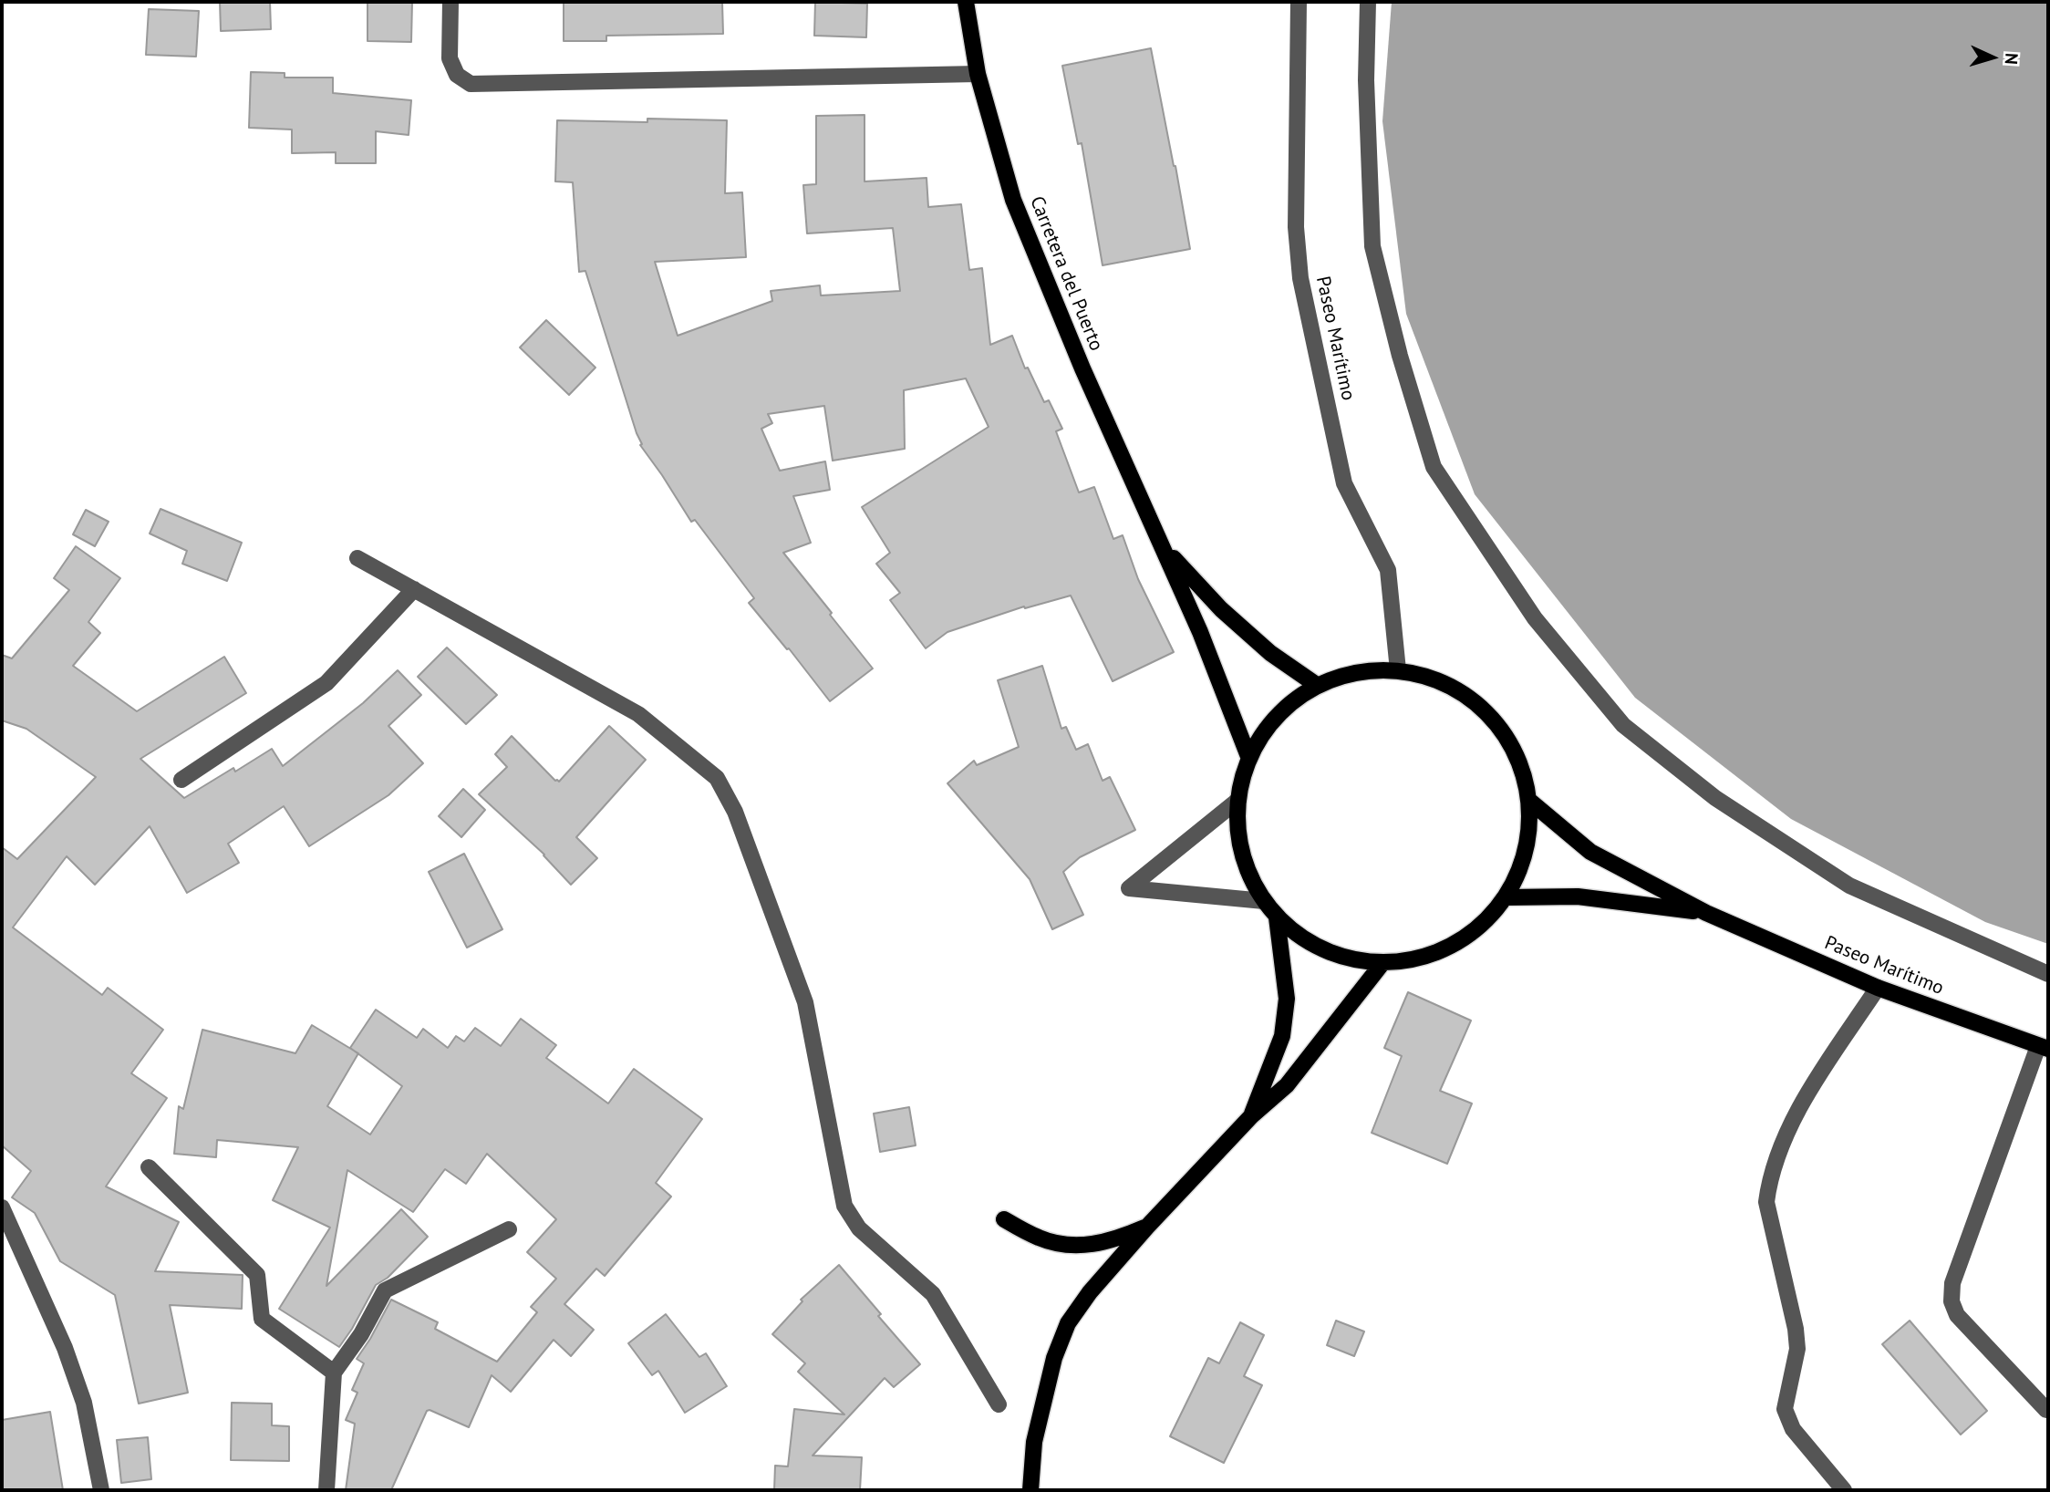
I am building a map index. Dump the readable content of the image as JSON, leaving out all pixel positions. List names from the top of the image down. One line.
{"streets":{"main road":["Carretera del Puerto","Paseo Marítimo"]},"north":"right"}
